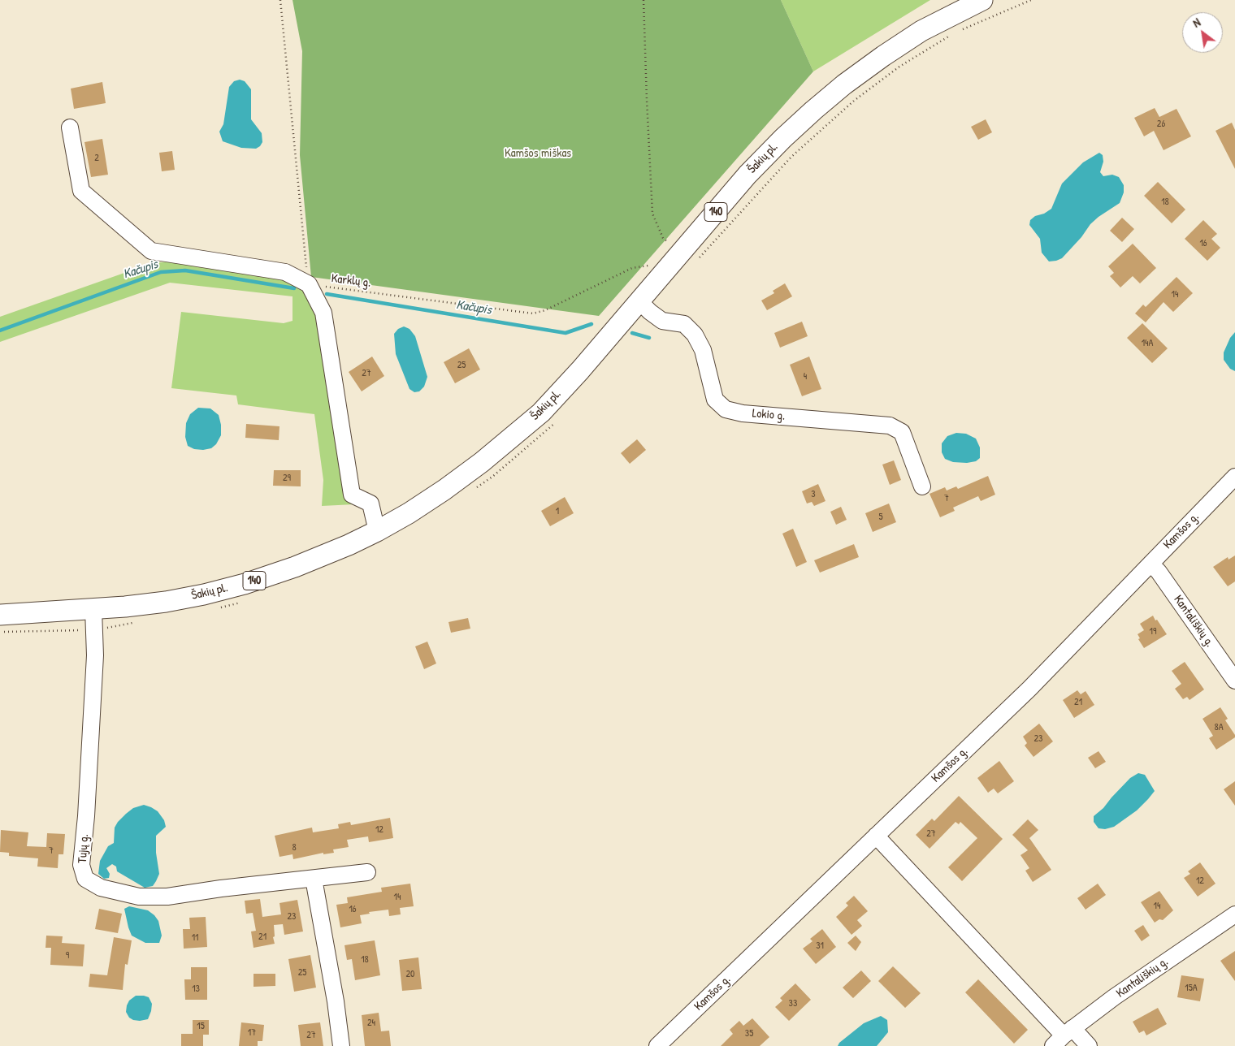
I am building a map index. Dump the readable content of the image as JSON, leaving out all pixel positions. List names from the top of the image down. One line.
{"streets":{"main road":["Šakių pl.","140"],"street":["Lokio g.","Kamšos g.","Kantališkių g.","Tujų g."],"path":["Karklų g."]},"crossings":[["Šakių pl.","Karklų g."],["Šakių pl.","Lokio g."],["Šakių pl.","Tujų g."],["Kamšos g.","Kantališkių g."]],"water":["Kačupis"],"parks":["Kamšos miškas"],"house_numbers":["26","2","18","16","14","14A","25","27","4","29","3","7","1","5","19","21","8A","23","12","27","8","7","12","14","14","16","23","21","11","31","9","18","25","20","15A","13","33","24","15","17","35","27"],"north":"top left"}
